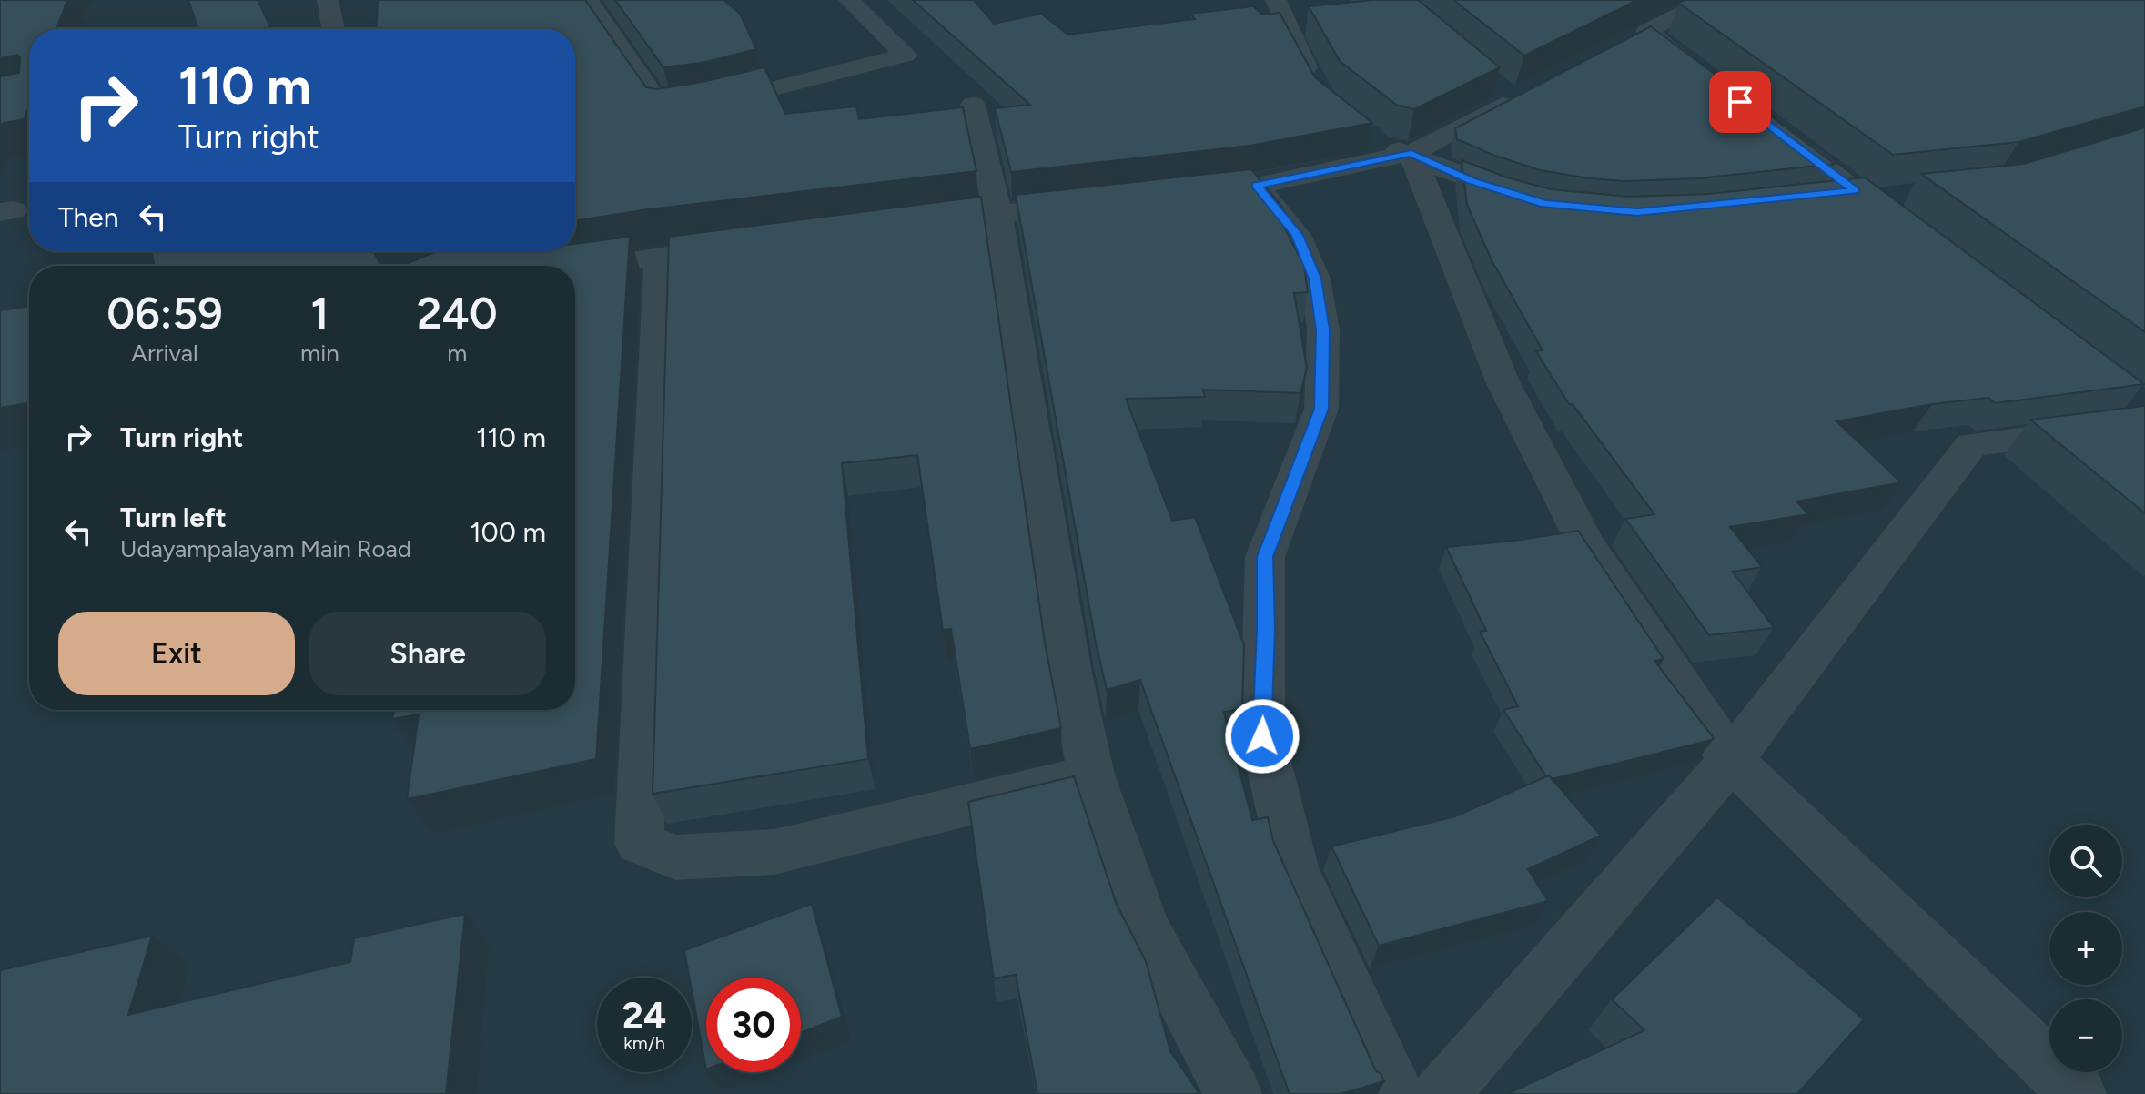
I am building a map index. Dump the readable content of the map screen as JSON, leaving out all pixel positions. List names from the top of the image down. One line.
{"page":{"turn":["110 m","Turn right"],"then":"Then","eta":["06:59","Arrival","1","min","240","m"],"list":[{"name":"Turn right","value":"110 m"},{"name":"Turn left","note":"Udayampalayam Main Road","value":"100 m"}],"buttons":["Exit","Share"],"map_buttons":["+","−"],"speed":"24 km/h","limit":"30"}}
